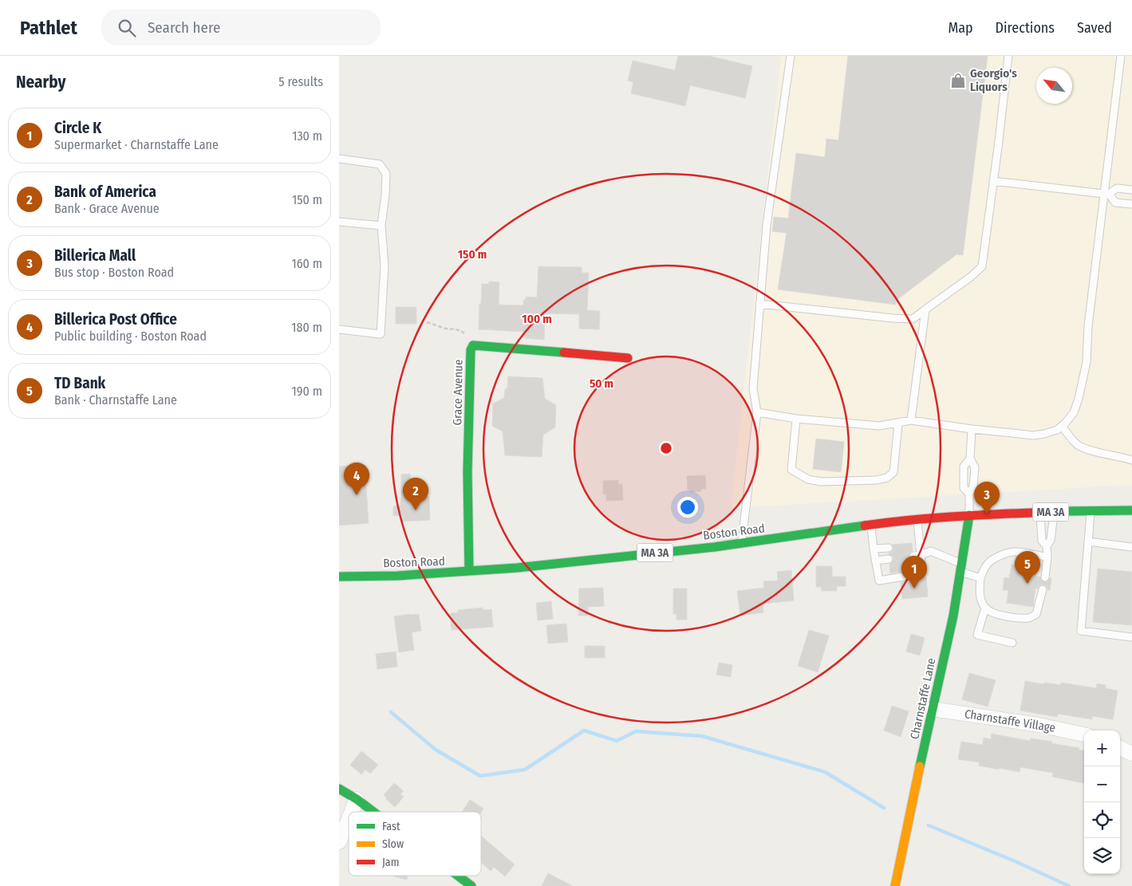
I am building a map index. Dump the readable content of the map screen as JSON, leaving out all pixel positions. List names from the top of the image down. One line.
{"streets":{"main road":["Grace Avenue","MA 3A","Boston Road","Charnstaffe Lane"],"street":["Charnstaffe Village"]},"crossings":[["Grace Avenue","Boston Road"],["Boston Road","Charnstaffe Lane"],["Charnstaffe Lane","Charnstaffe Village"]],"places":{"shop":["Georgio's Liquors"]},"legend":["Fast","Slow","Jam"],"north":"top left","page":{"header":"Pathlet","search":"Search here","nav":["Map","Directions","Saved"],"heading":["Nearby","5 results"],"list":[{"mark":"1","name":"Circle K","note":"Supermarket · Charnstaffe Lane","value":"130 m"},{"mark":"2","name":"Bank of America","note":"Bank · Grace Avenue","value":"150 m"},{"mark":"3","name":"Billerica Mall","note":"Bus stop · Boston Road","value":"160 m"},{"mark":"4","name":"Billerica Post Office","note":"Public building · Boston Road","value":"180 m"},{"mark":"5","name":"TD Bank","note":"Bank · Charnstaffe Lane","value":"190 m"}],"pins":["4","2","3","5","1"],"map_buttons":["+","−"]},"rings":["150 m","100 m","50 m"]}
